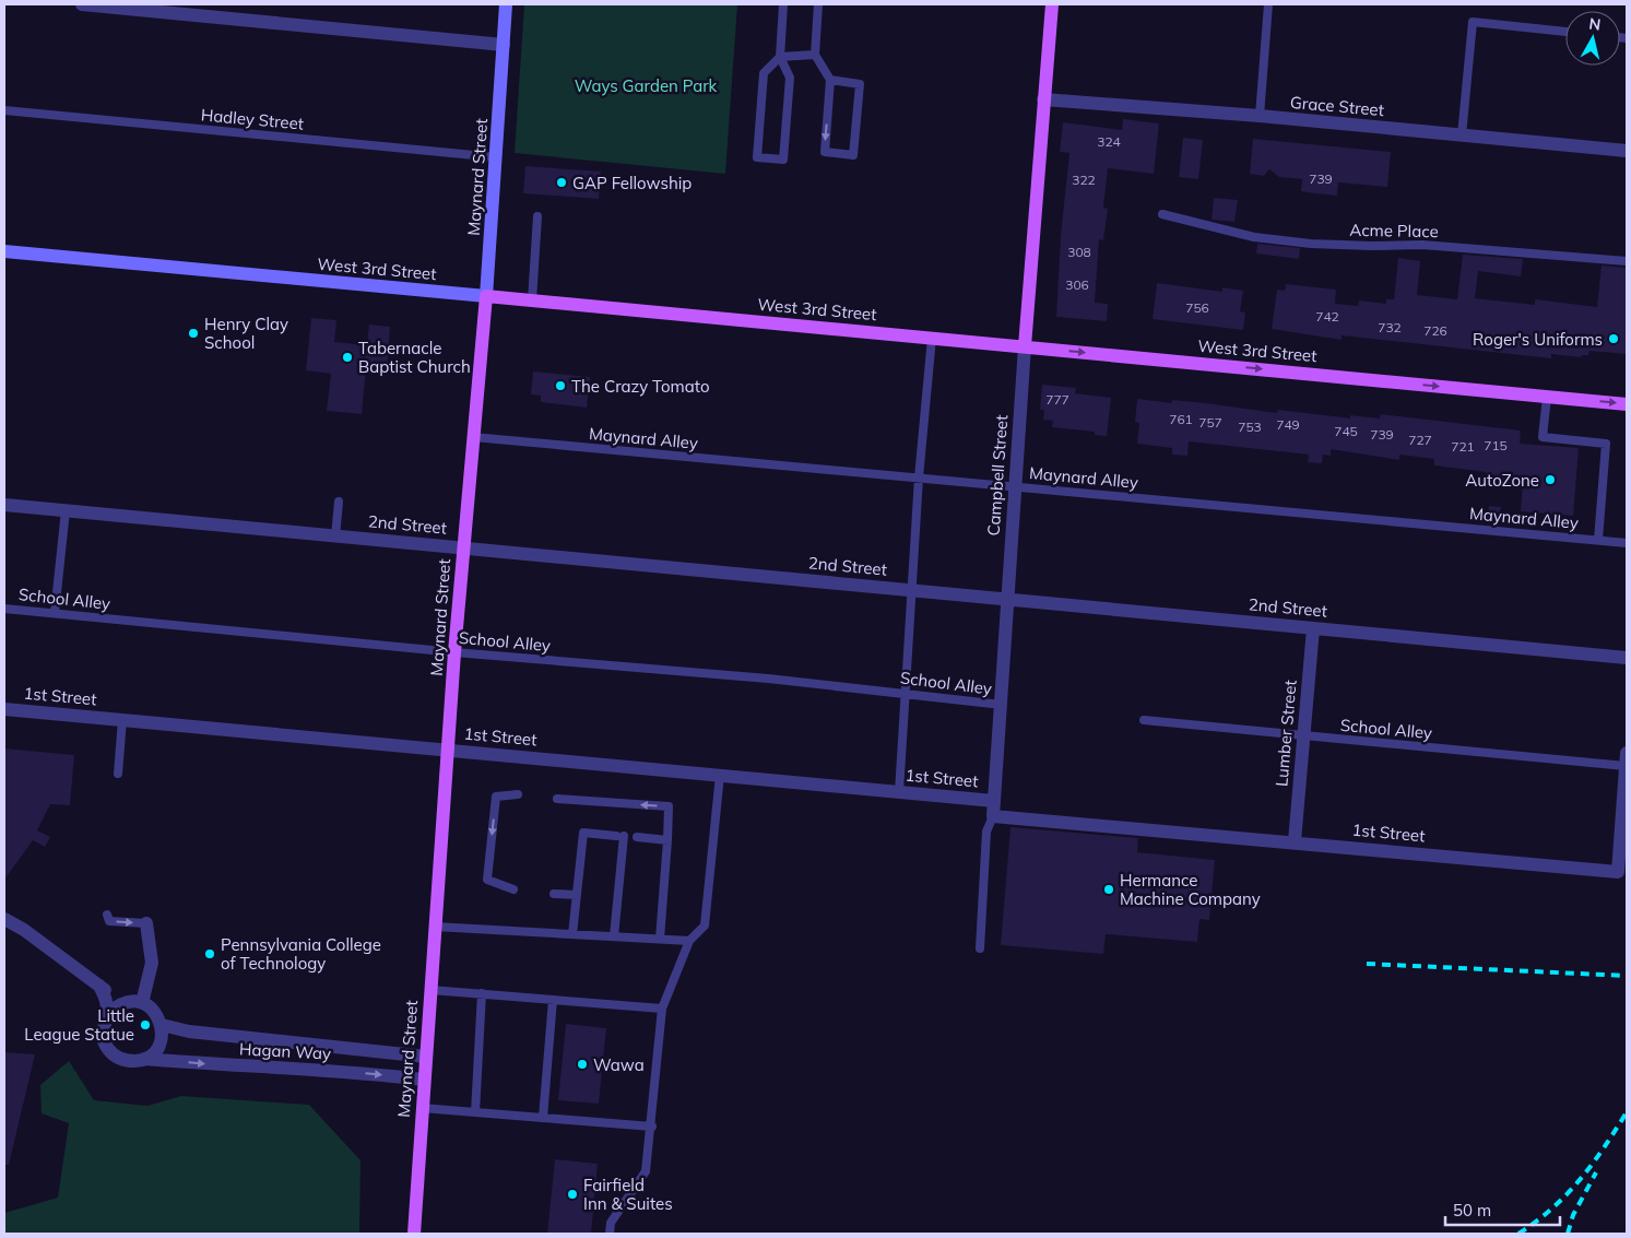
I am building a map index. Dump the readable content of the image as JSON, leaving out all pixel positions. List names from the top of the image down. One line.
{"streets":{"main road":["Maynard Street","West 3rd Street","Campbell Street"],"street":["Grace Street","2nd Street","1st Street","Lumber Street","Hagan Way"],"lane":["Hadley Street","Acme Place","Maynard Alley","School Alley"]},"crossings":[["Grace Street","Campbell Street"],["Hadley Street","Maynard Street"],["Maynard Street","West 3rd Street"],["Maynard Street","Maynard Alley"],["Maynard Street","2nd Street"],["Maynard Street","School Alley"],["Maynard Street","1st Street"],["Maynard Street","Hagan Way"],["West 3rd Street","Campbell Street"],["Maynard Alley","Campbell Street"],["Campbell Street","2nd Street"],["Campbell Street","School Alley"],["Campbell Street","1st Street"],["2nd Street","Lumber Street"],["School Alley","1st Street"],["School Alley","Lumber Street"],["1st Street","Lumber Street"]],"one_way":["West 3rd Street"],"parks":["Ways Garden Park"],"places":["GAP Fellowship","Henry Clay School","Roger's Uniforms","Tabernacle Baptist Church","The Crazy Tomato","AutoZone","Hermance Machine Company","Pennsylvania College of Technology","Little League Statue","Wawa","Fairfield Inn & Suites"],"house_numbers":["324","739","322","308","306","756","742","732","726","777","761","757","749","753","745","739","727","715","721"],"scale_bar":"50 m","north":"top"}
